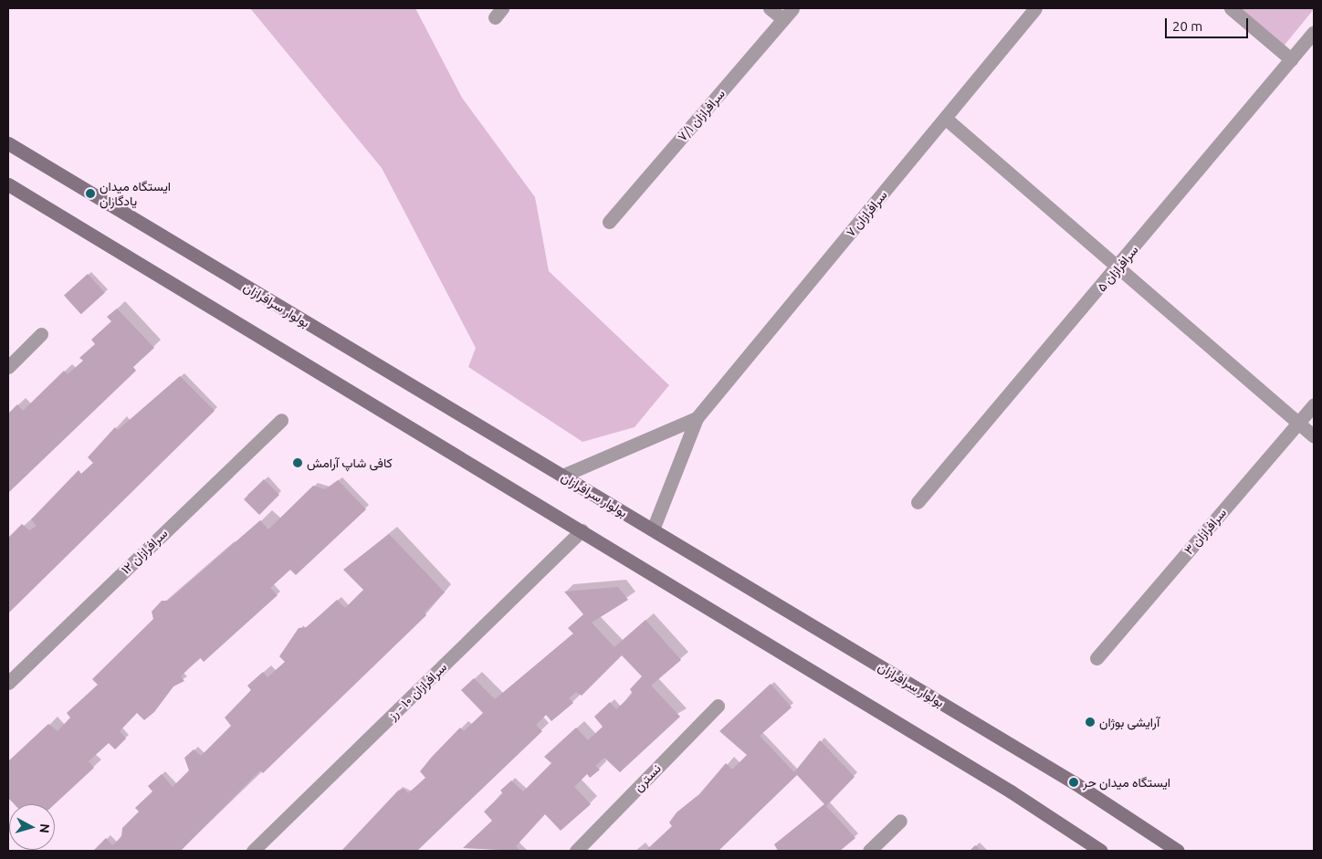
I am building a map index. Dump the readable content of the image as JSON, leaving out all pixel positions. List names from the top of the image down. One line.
{"streets":{"main road":["بولوار سرافرازان"],"street":["سرافرازان ۷/۱","سرافرازان ۷","سرافرازان ۵","سرافرازان ۳","سرافرازان ۱۲","سرافرازان ۱۰ - رز","نسترن"]},"places":["ایستگاه میدان یادگاران","کافی شاپ آرامش","آرایشی بوژان","ایستگاه میدان حر"],"scale_bar":"20 m","north":"right"}
